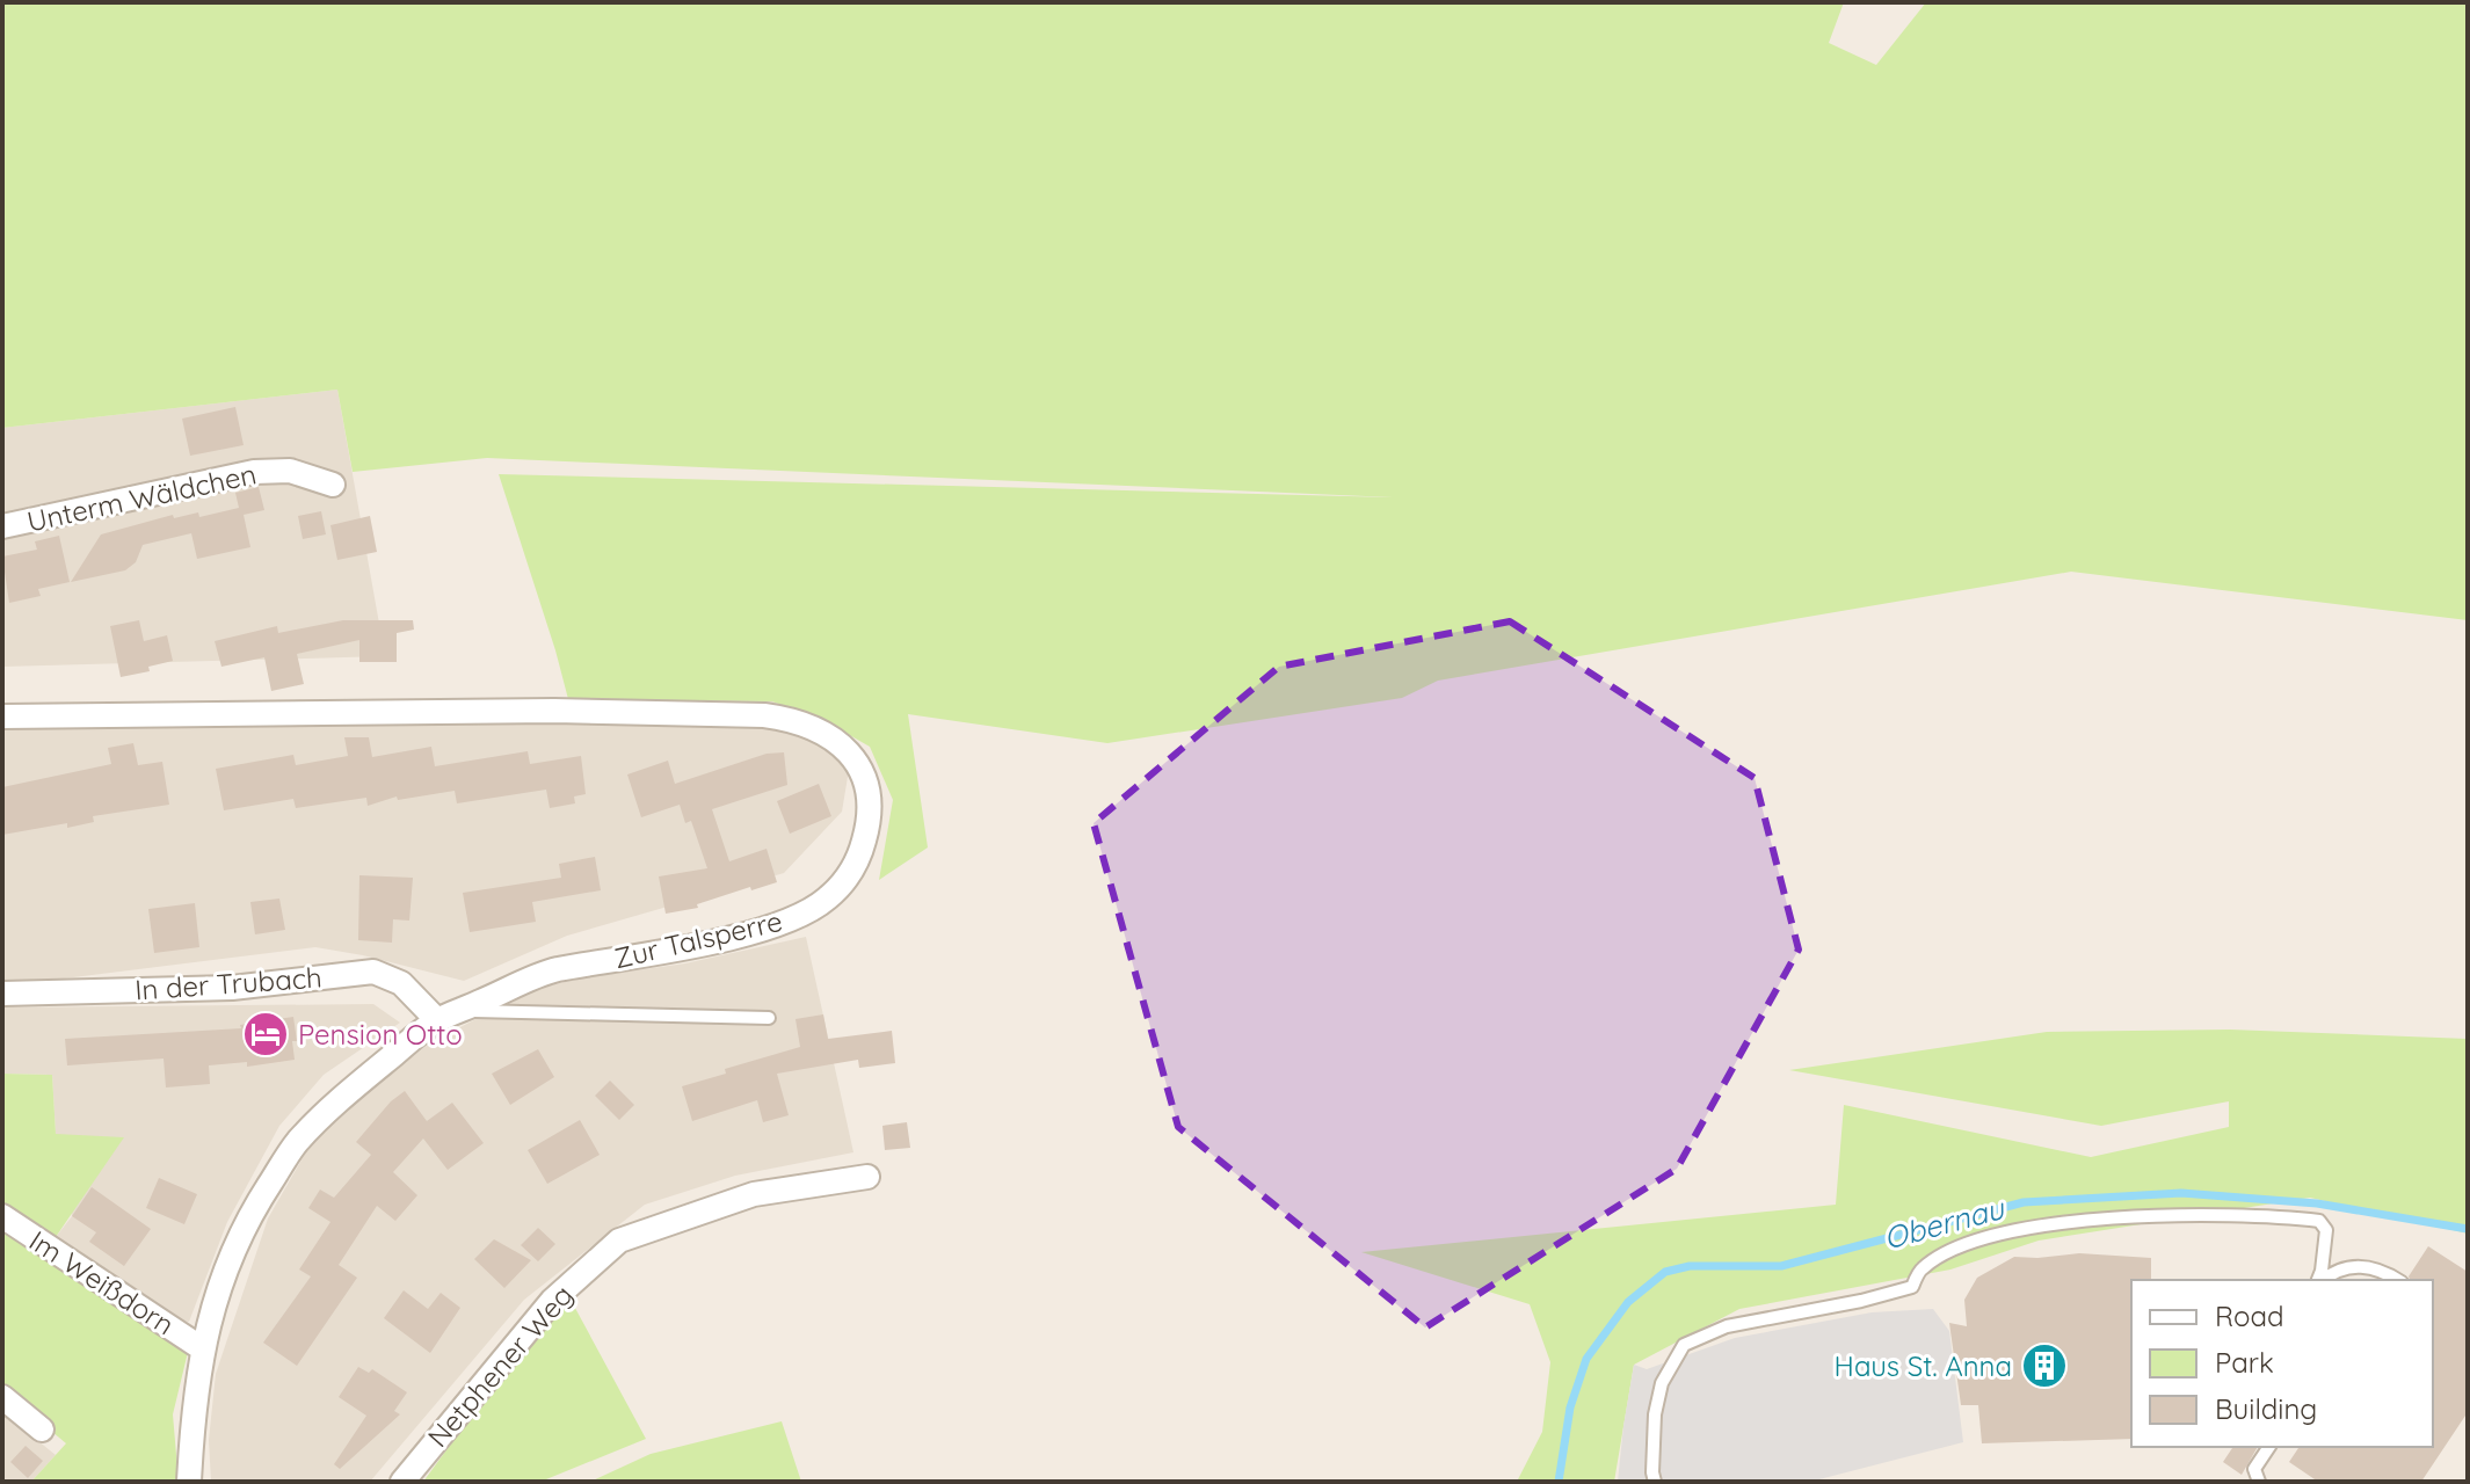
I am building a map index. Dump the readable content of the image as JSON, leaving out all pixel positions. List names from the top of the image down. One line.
{"streets":{"street":["Unterm Wäldchen","Zur Talsperre","In der Trubach","Im Weißdorn","Netphener Weg"]},"crossings":[["Zur Talsperre","In der Trubach"],["Zur Talsperre","Im Weißdorn"]],"water":["Obernau"],"places":{"hotel":["Pension Otto"],"building":["Haus St. Anna"]},"legend":["Road","Park","Building"]}
